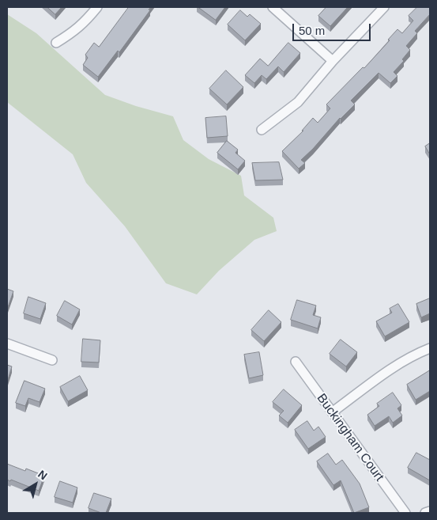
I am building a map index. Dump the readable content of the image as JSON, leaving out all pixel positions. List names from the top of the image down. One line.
{"streets":{"street":["Buckingham Court"]},"scale_bar":"50 m","north":"top right"}
